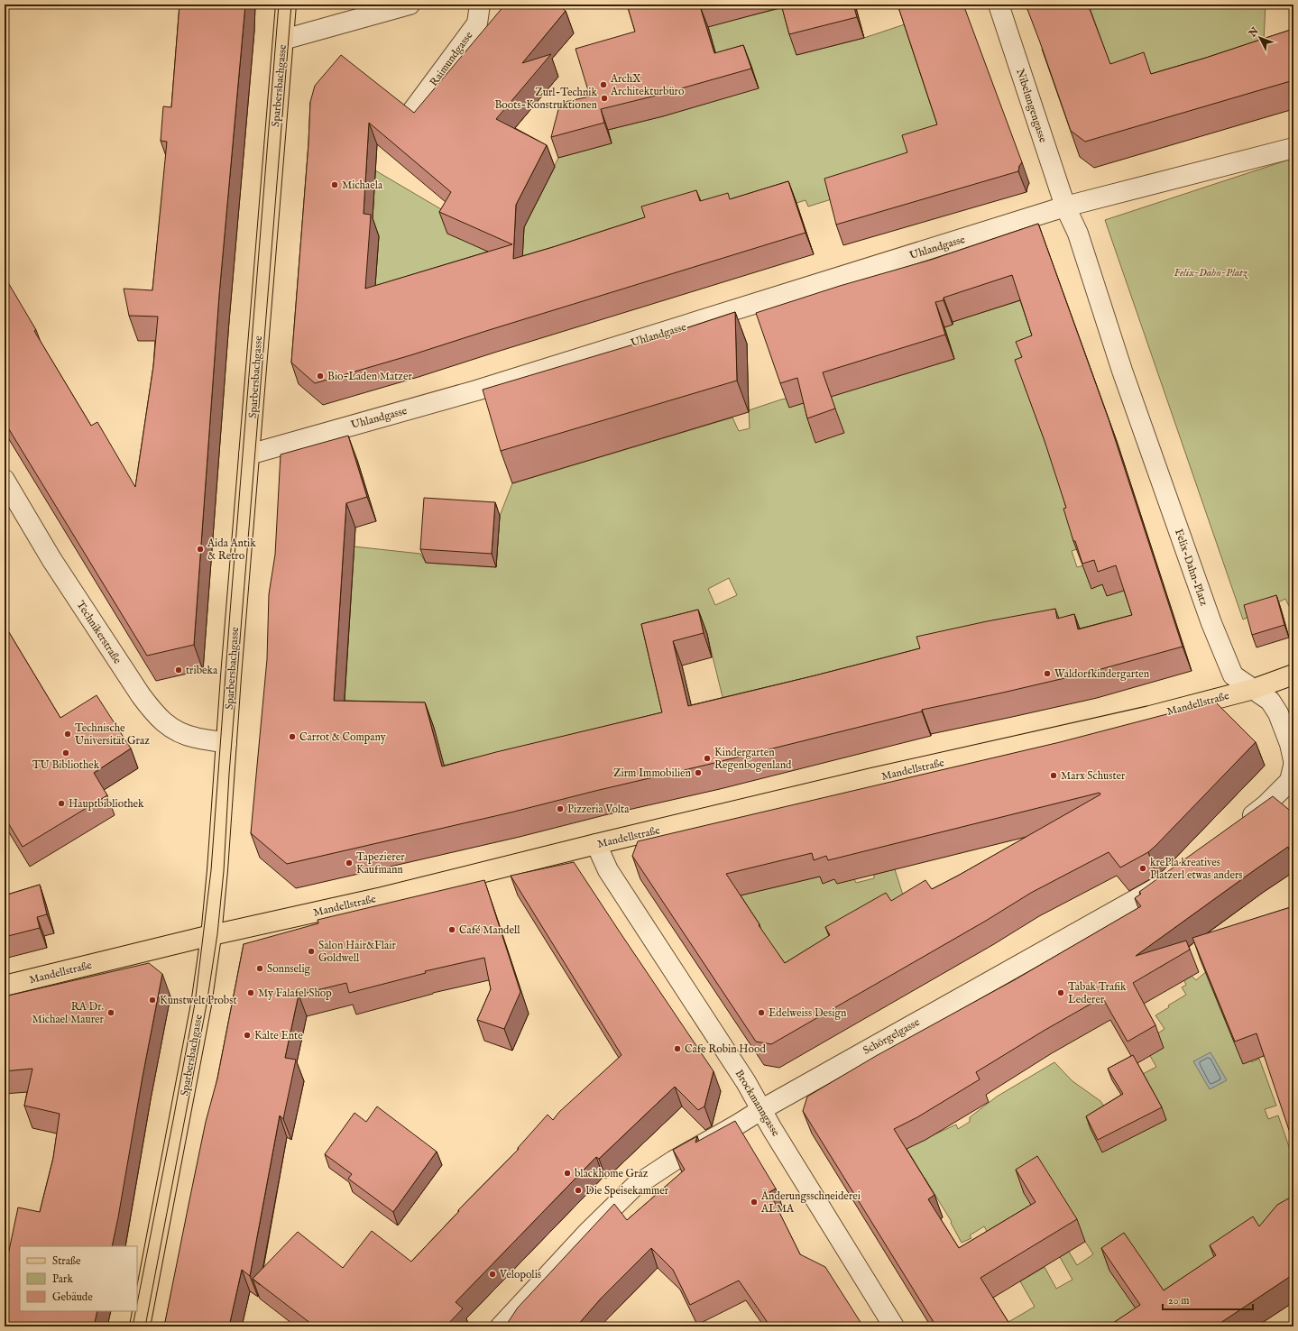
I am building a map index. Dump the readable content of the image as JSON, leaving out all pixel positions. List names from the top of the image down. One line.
{"streets":{"main road":["Sparbersbachgasse","Mandellstraße"],"street":["Raimundgasse","Nibelungengasse","Uhlandgasse","Felix-Dahn-Platz","Technikerstraße","Schörgelgasse","Brockmanngasse"]},"crossings":[["Sparbersbachgasse","Uhlandgasse"],["Sparbersbachgasse","Technikerstraße"],["Sparbersbachgasse","Mandellstraße"],["Nibelungengasse","Uhlandgasse"],["Nibelungengasse","Felix-Dahn-Platz"],["Uhlandgasse","Felix-Dahn-Platz"],["Felix-Dahn-Platz","Mandellstraße"],["Mandellstraße","Brockmanngasse"],["Schörgelgasse","Brockmanngasse"]],"parks":["Felix-Dahn-Platz"],"places":["ArchX Architekturbüro","Zurl-Technik Boots-Konstruktionen","Michaela","Bio-Laden Matzer","Aida Antik & Retro","tribeka","Waldorfkindergarten","Technische Universität Graz","Carrot & Company","TU Bibliothek","Kindergarten Regenbogenland","Zirm Immobilien","Marx Schuster","Hauptbibliothek","Pizzeria Volta","Tapezierer Kaufmann","krePla kreatives Platzerl etwas anders","Café Mandell","Salon Hair&Flair Goldwell","Sonnselig","My Falafel Shop","Tabak Trafik Lederer","Kunstwelt Probst","RA Dr. Michael Maurer","Edelweiss Design","Kalte Ente","Cafe Robin Hood","blackhome Graz","Die Speisekammer","Änderungsschneiderei ALMA","Velopolis"],"legend":["Straße","Park","Gebäude"],"scale_bar":"20 m","north":"top left"}
